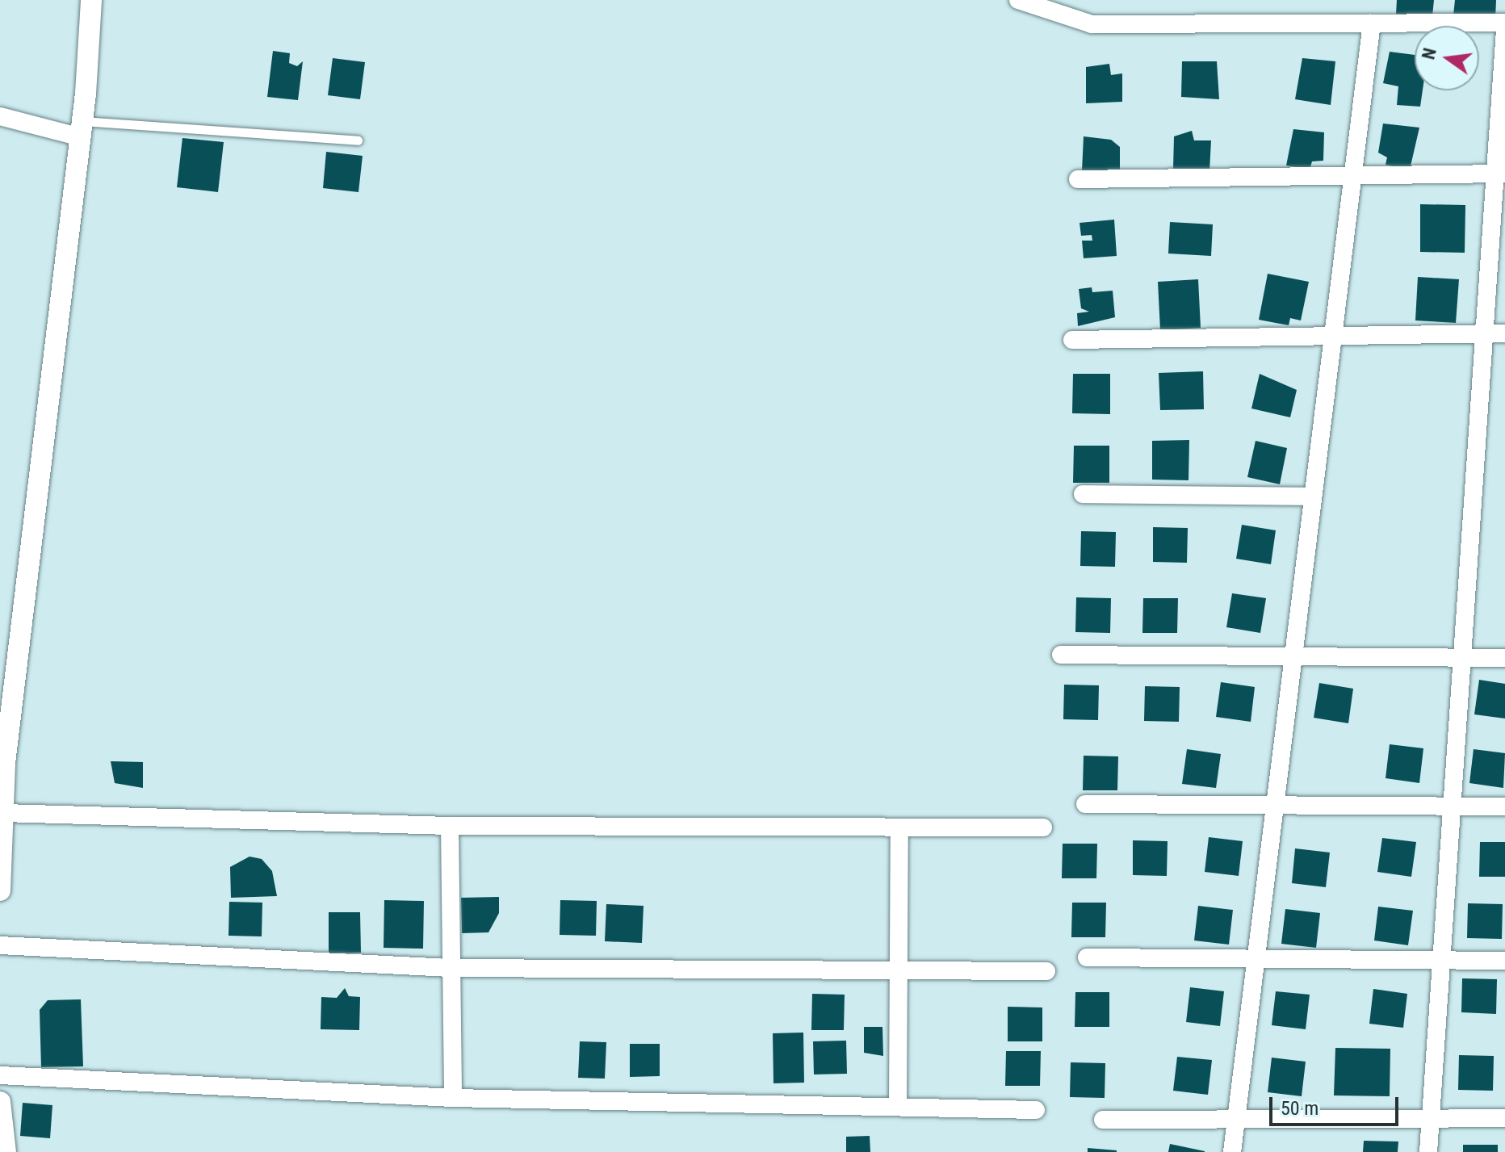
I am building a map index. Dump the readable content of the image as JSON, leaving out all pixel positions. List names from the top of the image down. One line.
{"scale_bar":"50 m","north":"left"}
